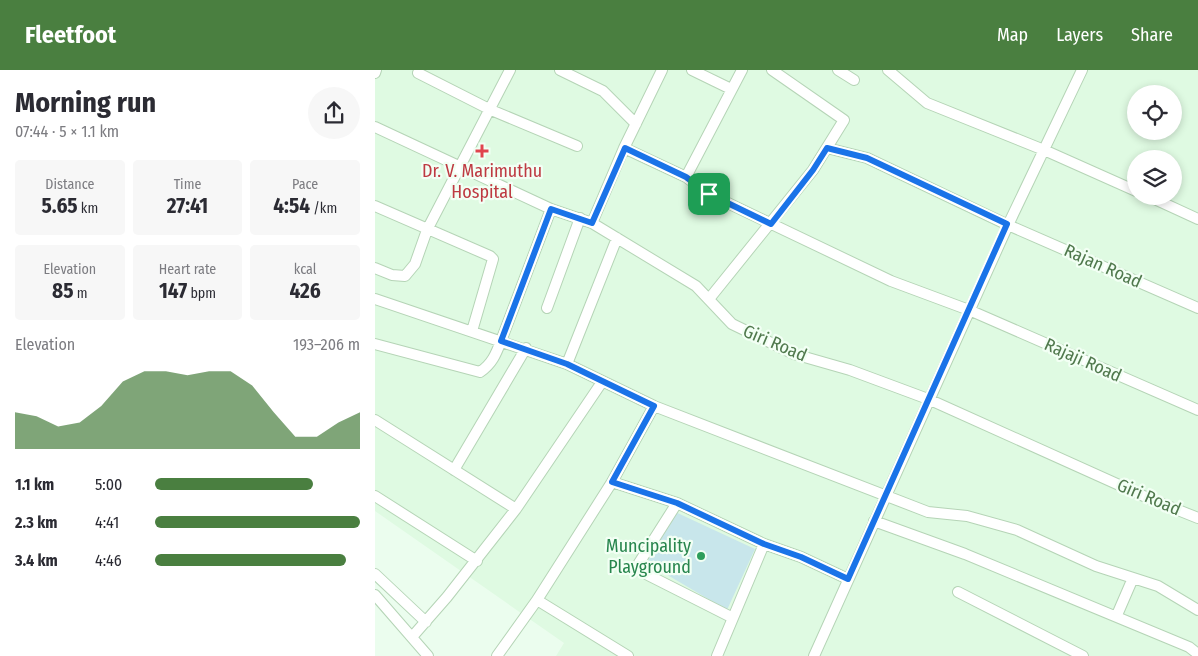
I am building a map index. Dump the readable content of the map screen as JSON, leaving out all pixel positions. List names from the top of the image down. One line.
{"streets":{"street":["Rajan Road","Giri Road","Rajaji Road"]},"places":{"health":["Dr. V. Marimuthu Hospital"],"other":["Muncipality Playground"]},"page":{"header":"Fleetfoot","nav":["Map","Layers","Share"],"heading":["Morning run","07:44 · 5 × 1.1 km"],"stats":[["Distance","5.65 km"],["Time","27:41"],["Pace","4:54 /km"],["Elevation","85 m"],["Heart rate","147 bpm"],["kcal","426"]],"chart":["Elevation","193–206 m"],"list":[{"name":"1.1 km","note":"5:00"},{"name":"2.3 km","note":"4:41"},{"name":"3.4 km","note":"4:46"}]}}
